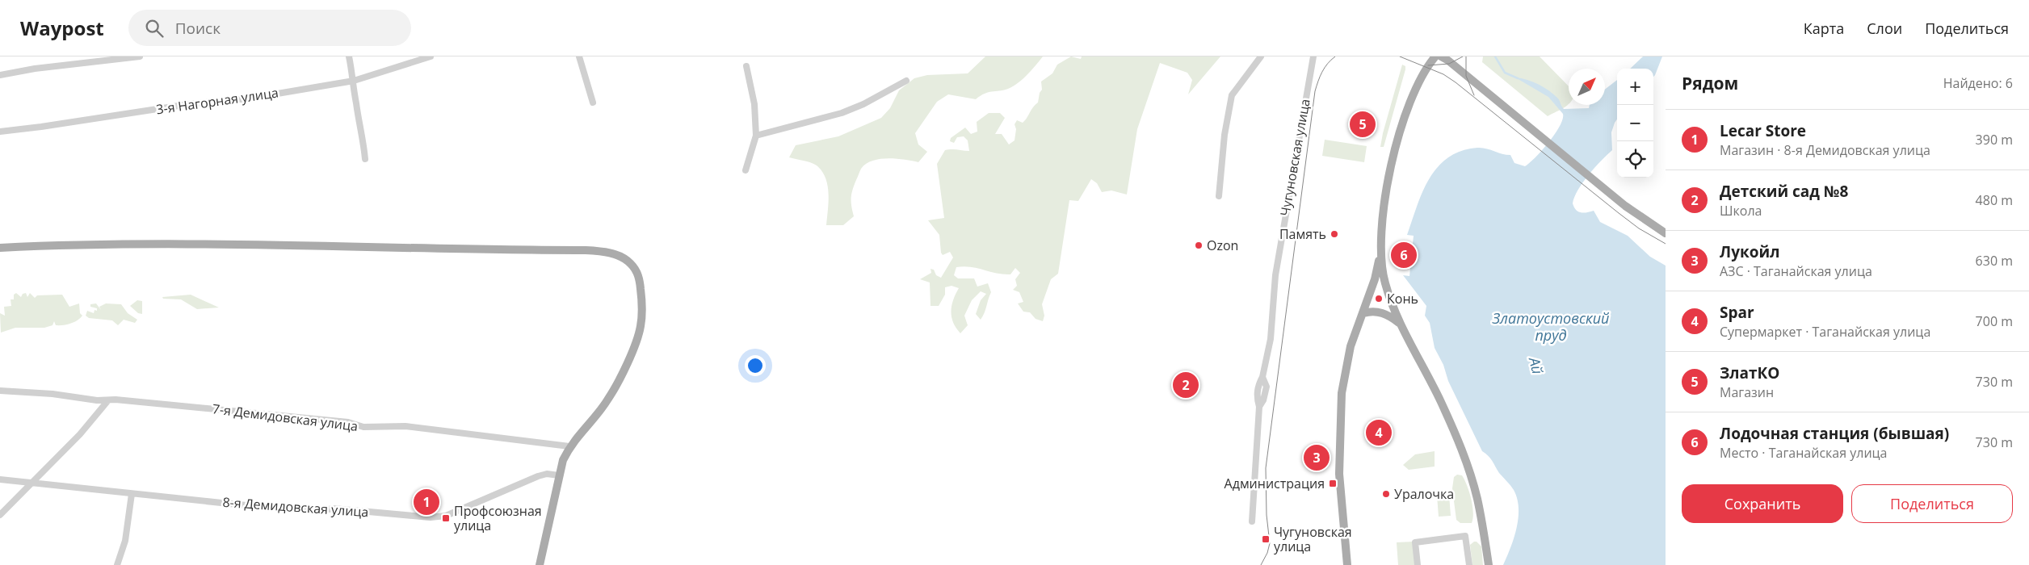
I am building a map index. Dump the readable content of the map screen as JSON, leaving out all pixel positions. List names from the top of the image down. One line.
{"streets":{"street":["3-я Нагорная улица","Чугуновская улица","7-я Демидовская улица","8-я Демидовская улица"]},"water":["Златоустовский пруд","Ай"],"places":{"other":["Память","Ozon","Конь","Уралочка"],"transit":["Администрация","Профсоюзная улица","Чугуновская улица"]},"north":"top right","page":{"header":"Waypost","search":"Поиск","nav":["Карта","Слои","Поделиться"],"heading":["Рядом","Найдено: 6"],"map_buttons":["+","−"],"list":[{"mark":"1","name":"Lecar Store","note":"Магазин · 8-я Демидовская улица","value":"390 m"},{"mark":"2","name":"Детский сад №8","note":"Школа","value":"480 m"},{"mark":"3","name":"Лукойл","note":"АЗС · Таганайская улица","value":"630 m"},{"mark":"4","name":"Spar","note":"Супермаркет · Таганайская улица","value":"700 m"},{"mark":"5","name":"ЗлатКО","note":"Магазин","value":"730 m"},{"mark":"6","name":"Лодочная станция (бывшая)","note":"Место · Таганайская улица","value":"730 m"}],"pins":["5","6","2","4","3","1"],"buttons":["Сохранить","Поделиться"]}}
